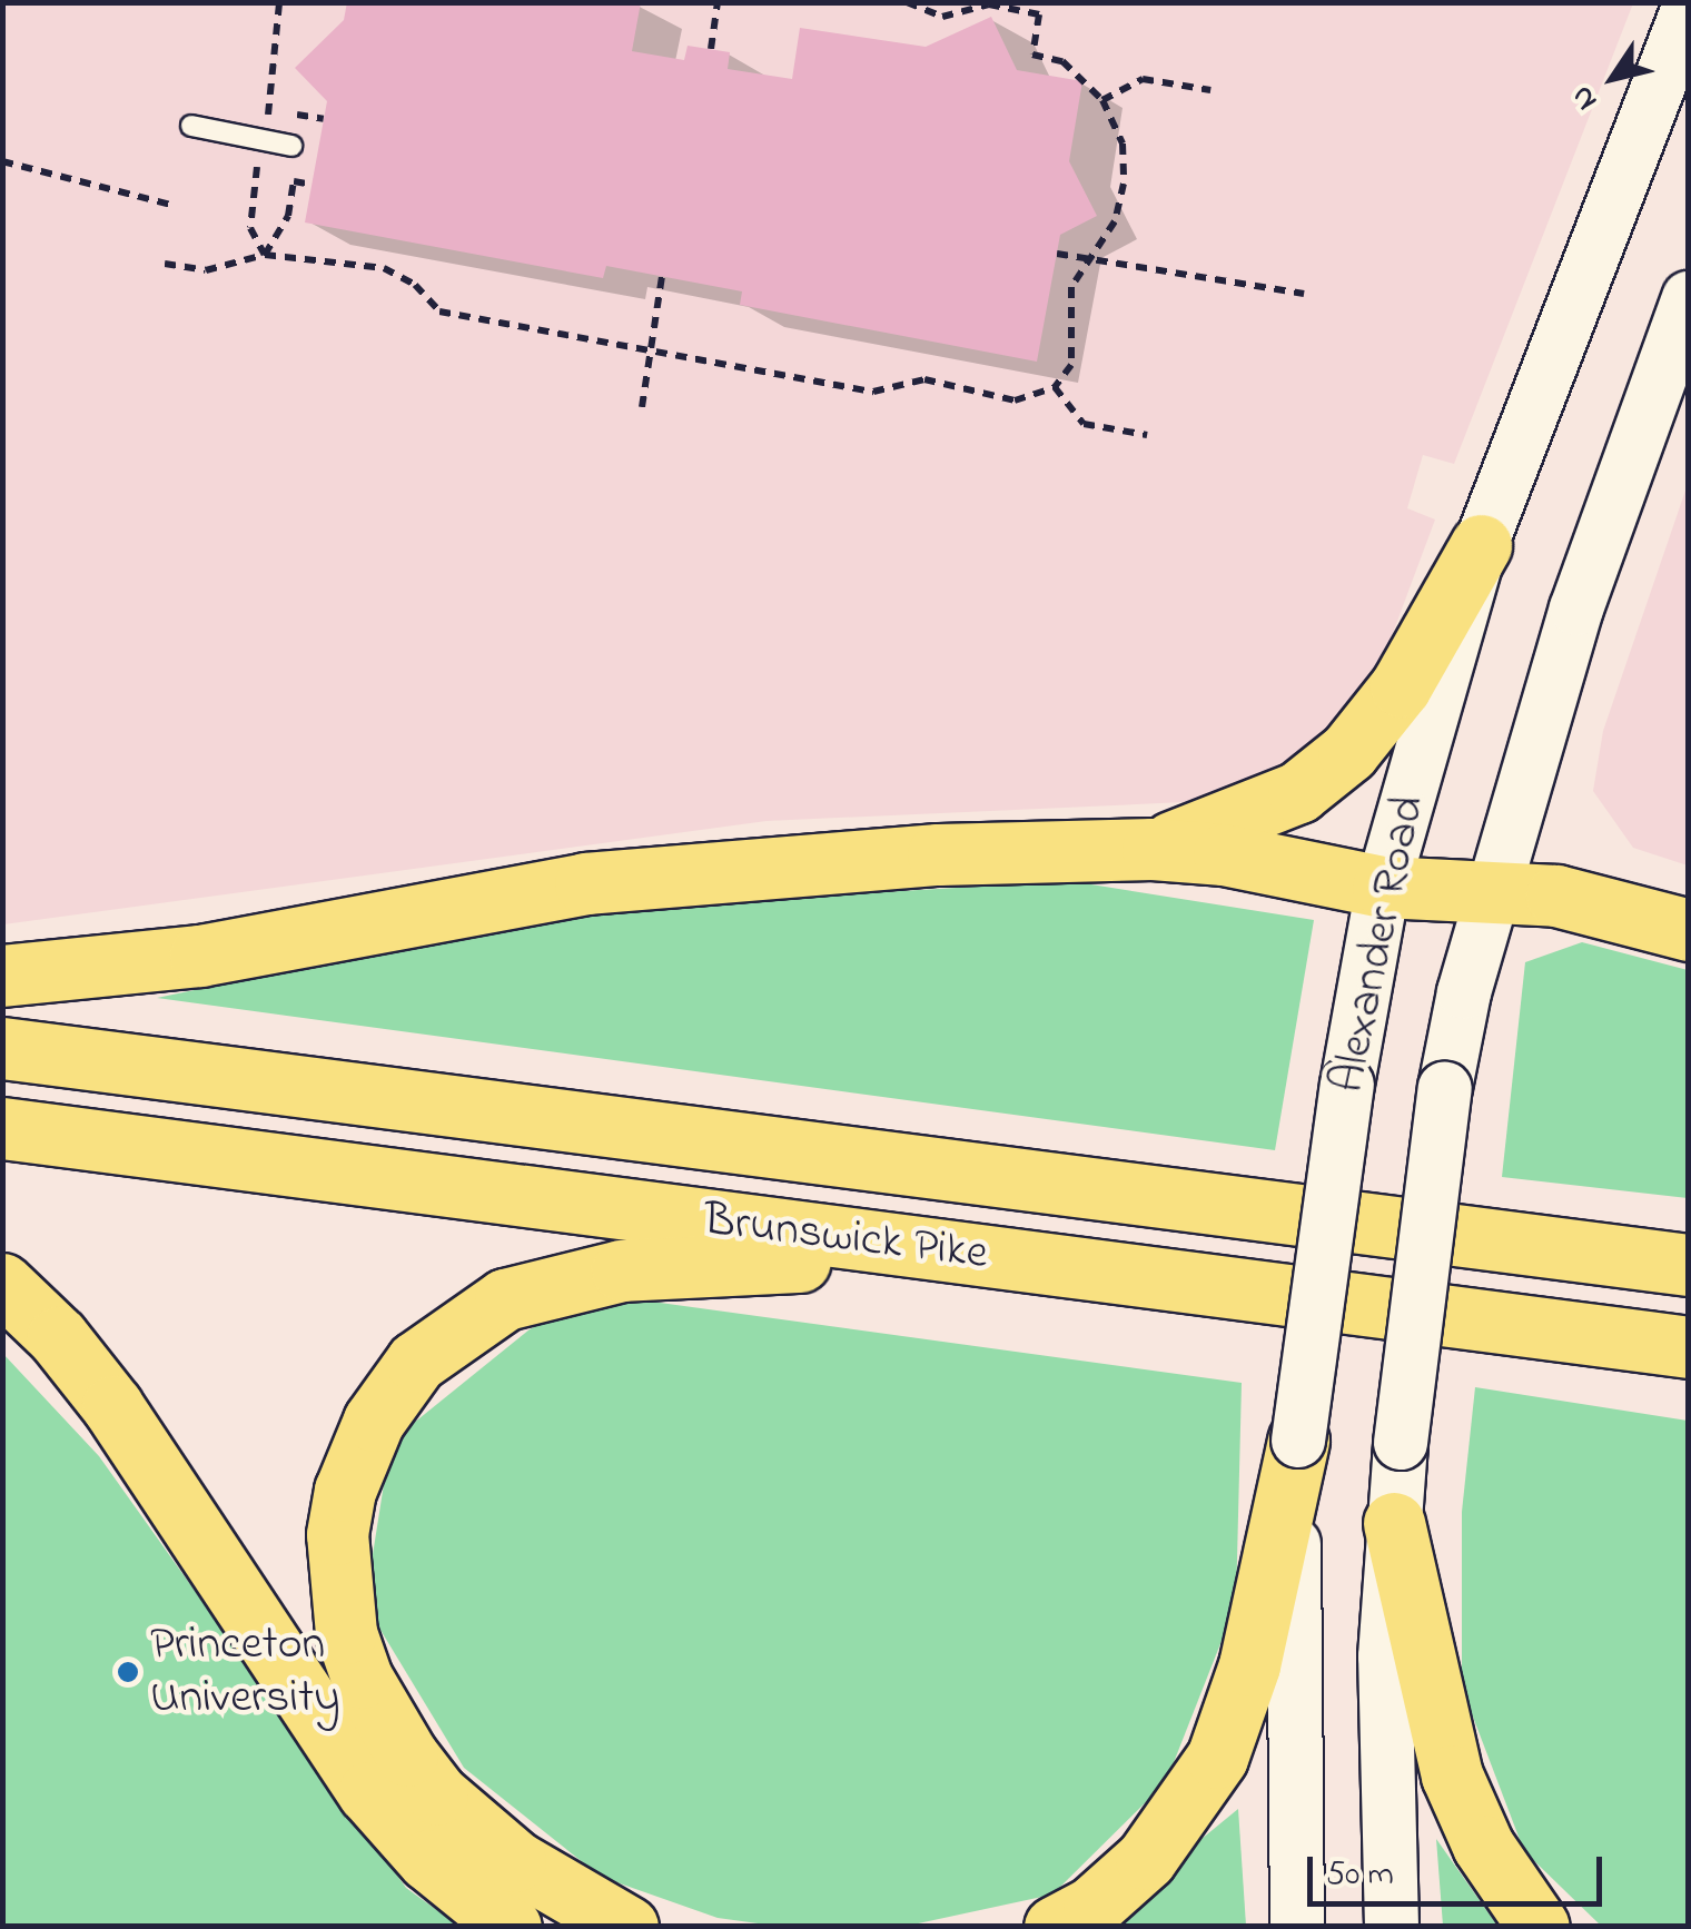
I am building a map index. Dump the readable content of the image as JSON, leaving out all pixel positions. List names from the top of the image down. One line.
{"streets":{"highway":["Brunswick Pike"],"main road":["Alexander Road"]},"places":["Princeton University"],"scale_bar":"50 m","north":"bottom left"}
